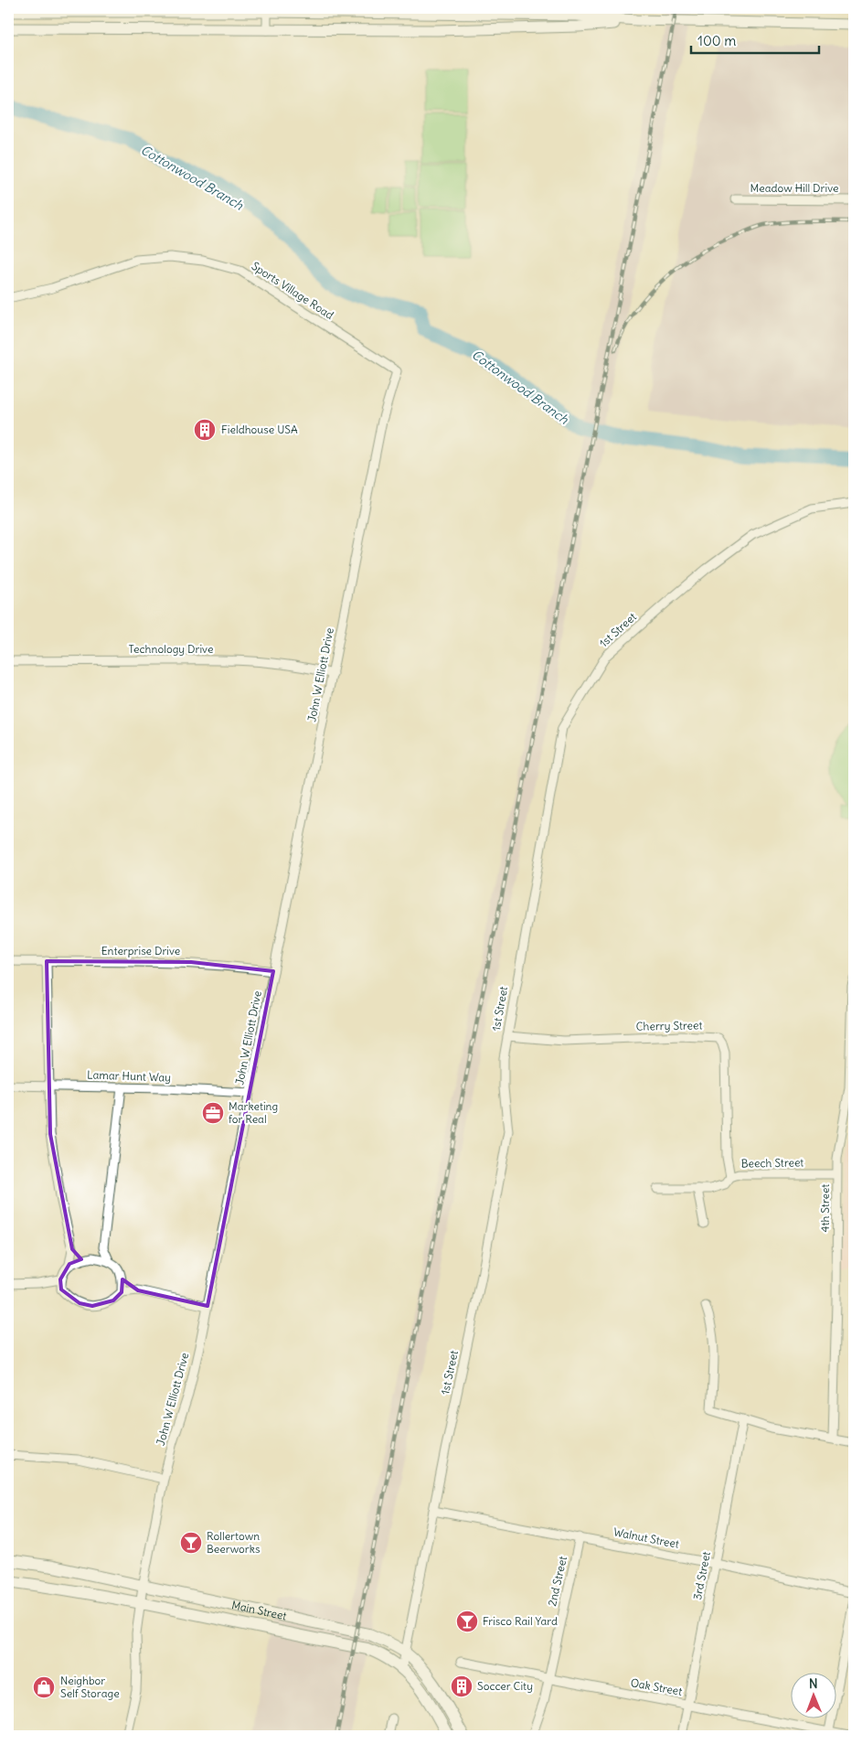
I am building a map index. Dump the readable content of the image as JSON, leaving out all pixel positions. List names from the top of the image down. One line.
{"streets":{"main road":["Main Street"],"street":["Meadow Hill Drive","Sports Village Road","1st Street","Technology Drive","John W Elliott Drive","Enterprise Drive","Cherry Street","Lamar Hunt Way","Beech Street","4th Street","Walnut Street","3rd Street","2nd Street","Oak Street"]},"crossings":[["Sports Village Road","John W Elliott Drive"],["1st Street","Cherry Street"],["1st Street","Walnut Street"],["1st Street","Main Street"],["Technology Drive","John W Elliott Drive"],["John W Elliott Drive","Enterprise Drive"],["John W Elliott Drive","Lamar Hunt Way"],["John W Elliott Drive","Main Street"],["Cherry Street","Beech Street"],["Beech Street","4th Street"],["Walnut Street","3rd Street"],["Walnut Street","2nd Street"],["3rd Street","Oak Street"],["2nd Street","Oak Street"]],"water":["Cottonwood Branch"],"places":{"building":["Fieldhouse USA","Soccer City"],"office":["Marketing for Real"],"bar":["Rollertown Beerworks","Frisco Rail Yard"],"shop":["Neighbor Self Storage"]},"scale_bar":"100 m","north":"top"}
